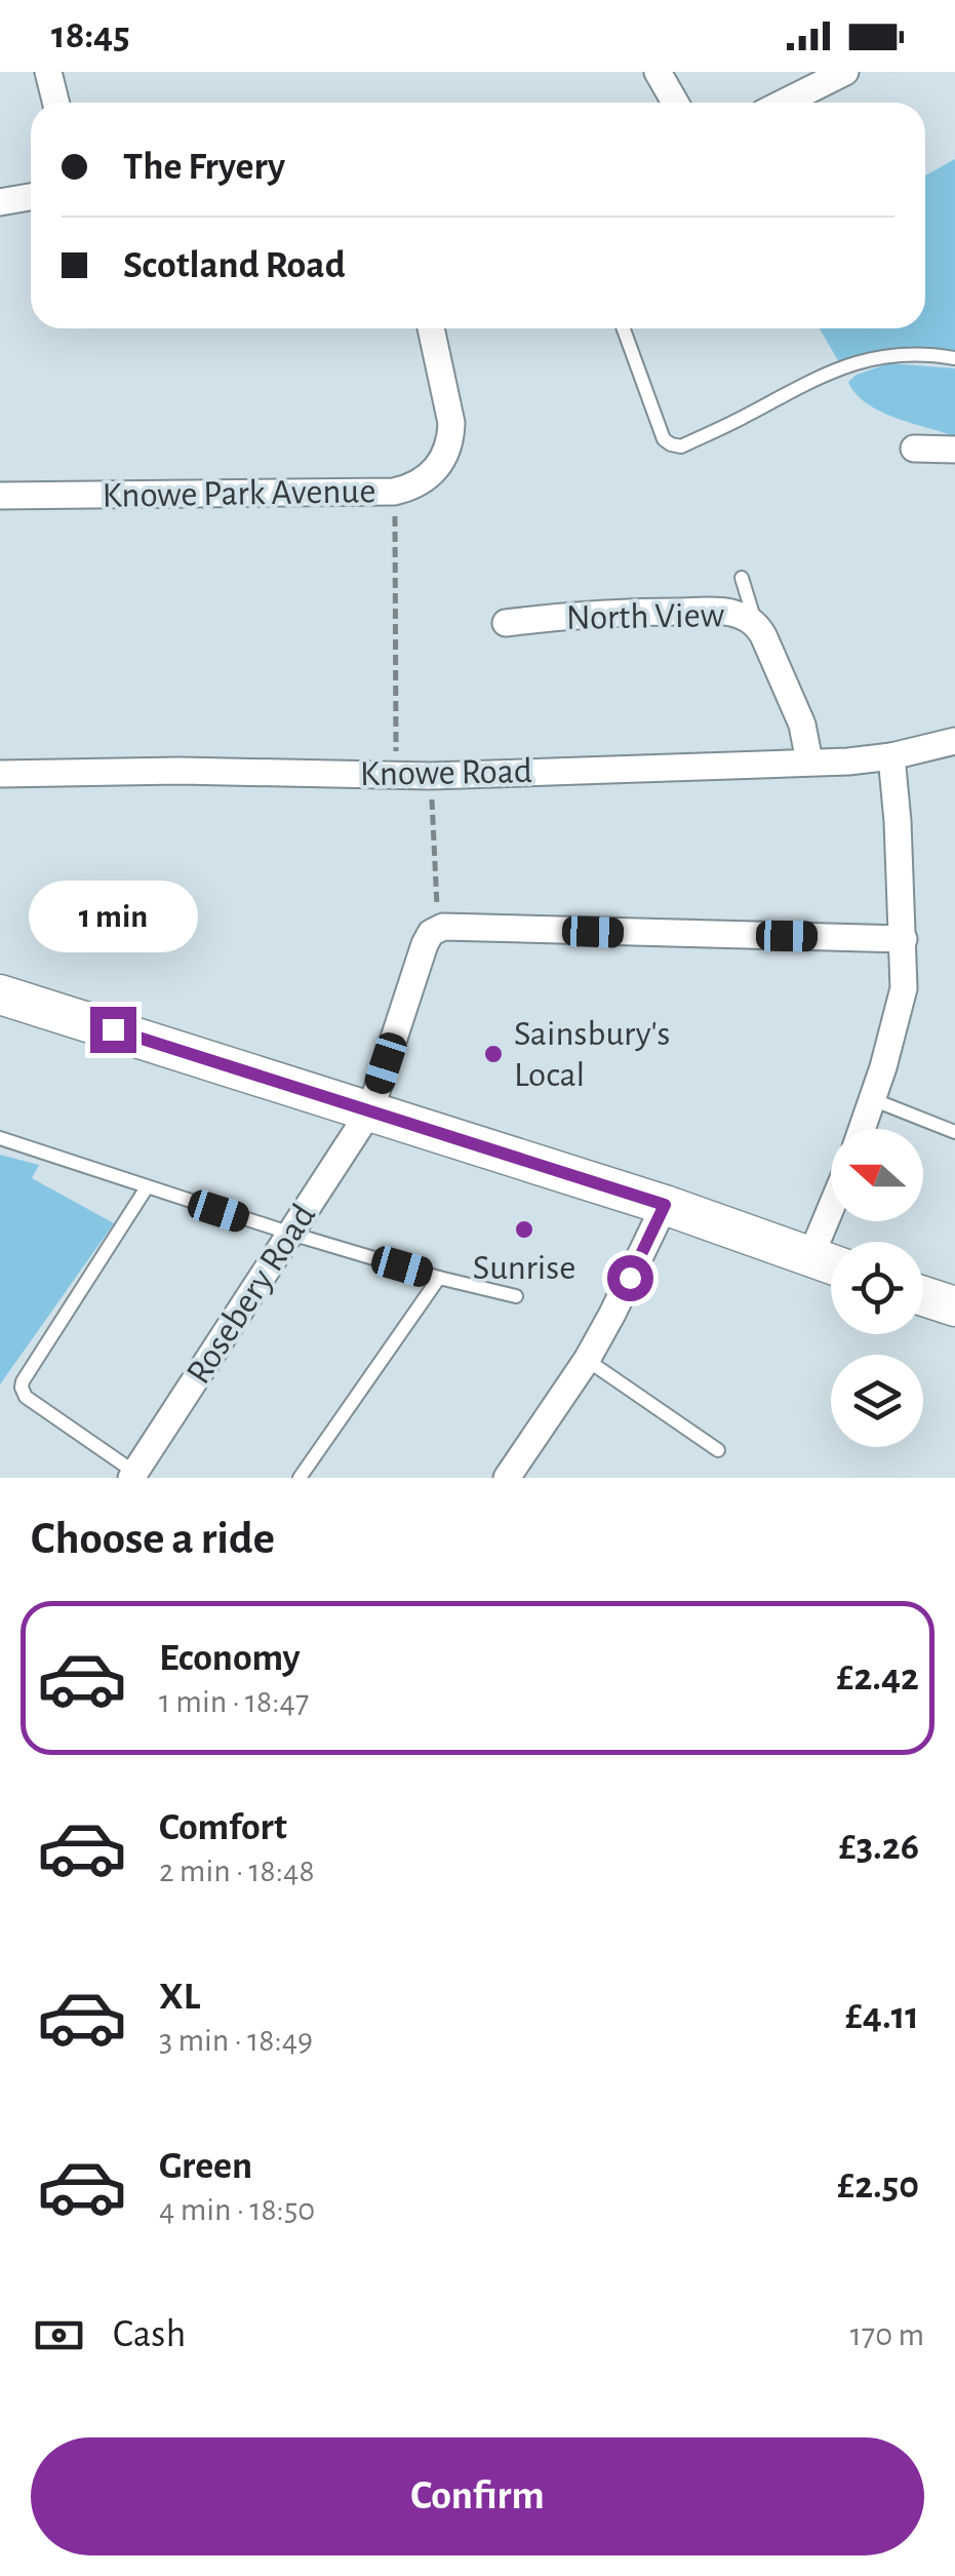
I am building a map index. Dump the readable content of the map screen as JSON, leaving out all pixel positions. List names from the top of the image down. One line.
{"streets":{"street":["Knowe Park Avenue","North View","Knowe Road","Rosebery Road"]},"crossings":[["North View","Knowe Road"]],"places":["Sainsbury's Local","Sunrise"],"north":"left","page":{"status":"18:45","banner":["The Fryery","Scotland Road"],"bubble":"1 min","heading":"Choose a ride","list":[{"name":"Economy","note":"1 min · 18:47","value":"£2.42"},{"name":"Comfort","note":"2 min · 18:48","value":"£3.26"},{"name":"XL","note":"3 min · 18:49","value":"£4.11"},{"name":"Green","note":"4 min · 18:50","value":"£2.50"}],"pay":["Cash","170 m"],"buttons":"Confirm"}}
